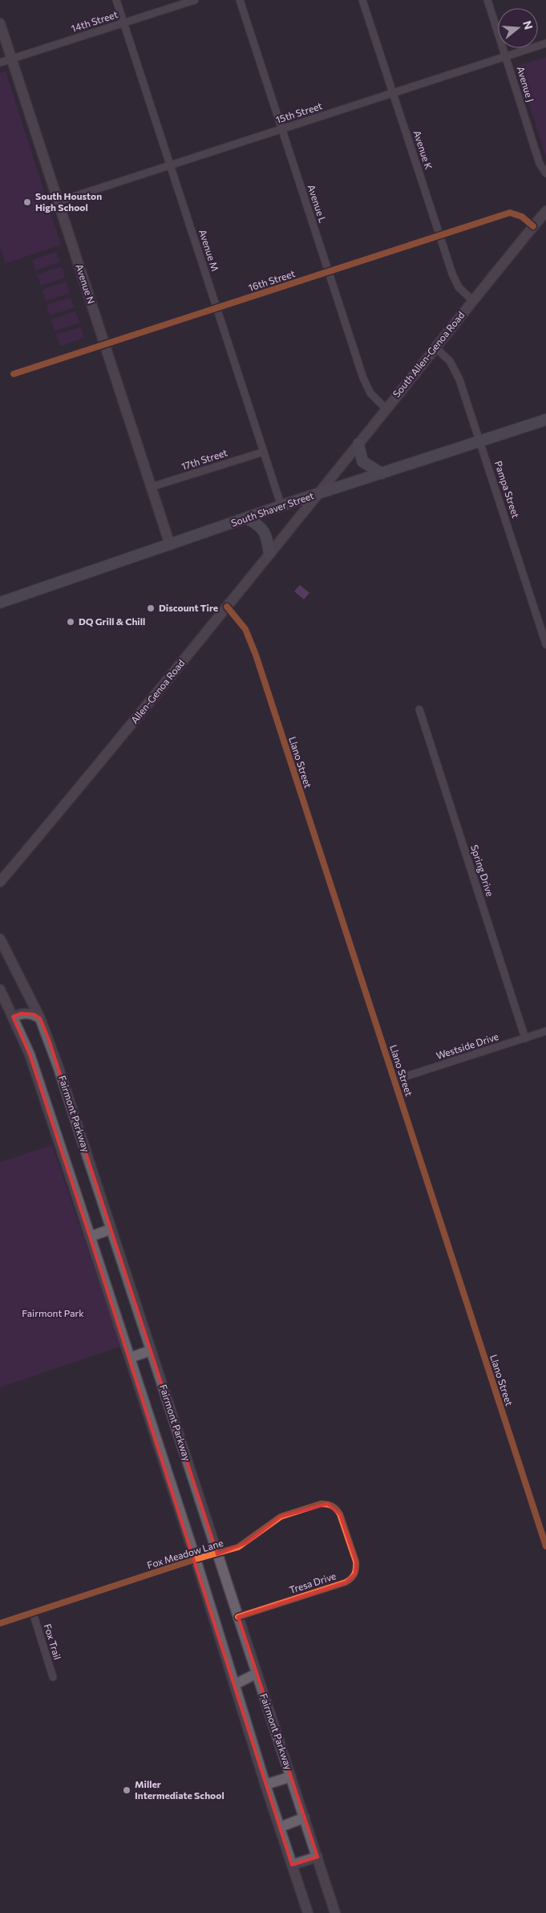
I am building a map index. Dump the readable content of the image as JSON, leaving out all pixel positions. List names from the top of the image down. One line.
{"streets":{"main road":["Avenue N","South Allen-Genoa Road","South Shaver Street","Allen-Genoa Road","Fairmont Parkway"],"street":["14th Street","Avenue J","15th Street","Avenue K","Avenue L","Avenue M","16th Street","17th Street","Pampa Street","Llano Street","Spring Drive","Westside Drive","Fox Meadow Lane","Tresa Drive","Fox Trail"]},"crossings":[["14th Street","Avenue M"],["14th Street","Avenue N"],["Avenue J","15th Street"],["15th Street","Avenue K"],["15th Street","Avenue L"],["15th Street","Avenue M"],["15th Street","Avenue N"],["Avenue K","16th Street"],["Avenue K","South Allen-Genoa Road"],["Avenue L","16th Street"],["Avenue L","South Allen-Genoa Road"],["Avenue M","16th Street"],["Avenue M","17th Street"],["Avenue M","South Shaver Street"],["16th Street","Avenue N"],["16th Street","South Allen-Genoa Road"],["Avenue N","17th Street"],["Avenue N","South Shaver Street"],["South Allen-Genoa Road","Pampa Street"],["South Allen-Genoa Road","South Shaver Street"],["South Allen-Genoa Road","Allen-Genoa Road"],["Pampa Street","South Shaver Street"],["South Shaver Street","Allen-Genoa Road"],["Allen-Genoa Road","Llano Street"],["Llano Street","Westside Drive"],["Spring Drive","Westside Drive"],["Fairmont Parkway","Fox Meadow Lane"],["Fairmont Parkway","Tresa Drive"],["Fox Meadow Lane","Tresa Drive"],["Fox Meadow Lane","Fox Trail"]],"parks":["Fairmont Park"],"places":["South Houston High School","Discount Tire","DQ Grill & Chill","Miller Intermediate School"],"north":"right"}
